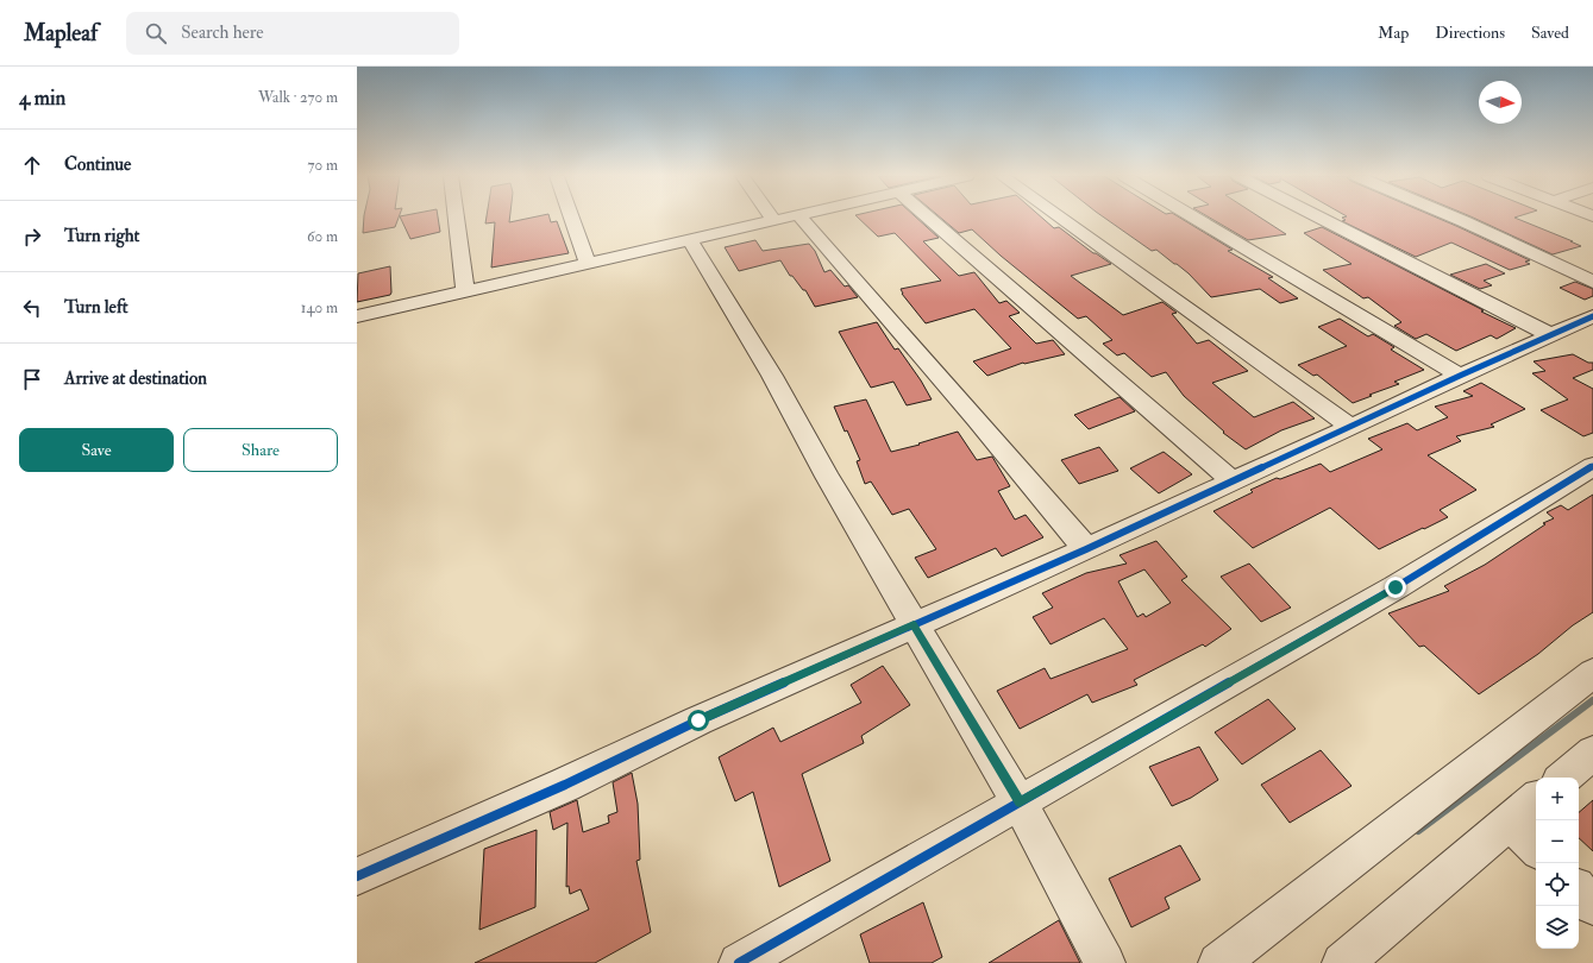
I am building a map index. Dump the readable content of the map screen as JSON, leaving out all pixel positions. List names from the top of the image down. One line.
{"north":"right","page":{"header":"Mapleaf","search":"Search here","nav":["Map","Directions","Saved"],"heading":["4 min","Walk · 270 m"],"list":[["Continue","70 m"],["Turn right","60 m"],["Turn left","140 m"],"Arrive at destination"],"buttons":["Save","Share"],"map_buttons":["+","−"]}}
